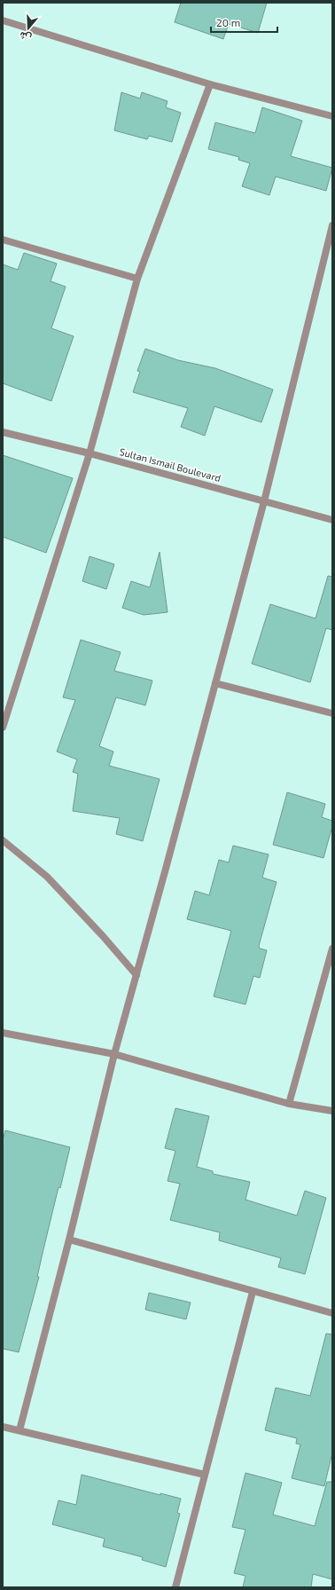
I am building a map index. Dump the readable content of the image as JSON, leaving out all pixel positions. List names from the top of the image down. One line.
{"streets":{"street":["Sultan Ismail Boulevard"]},"scale_bar":"20 m","north":"bottom"}
